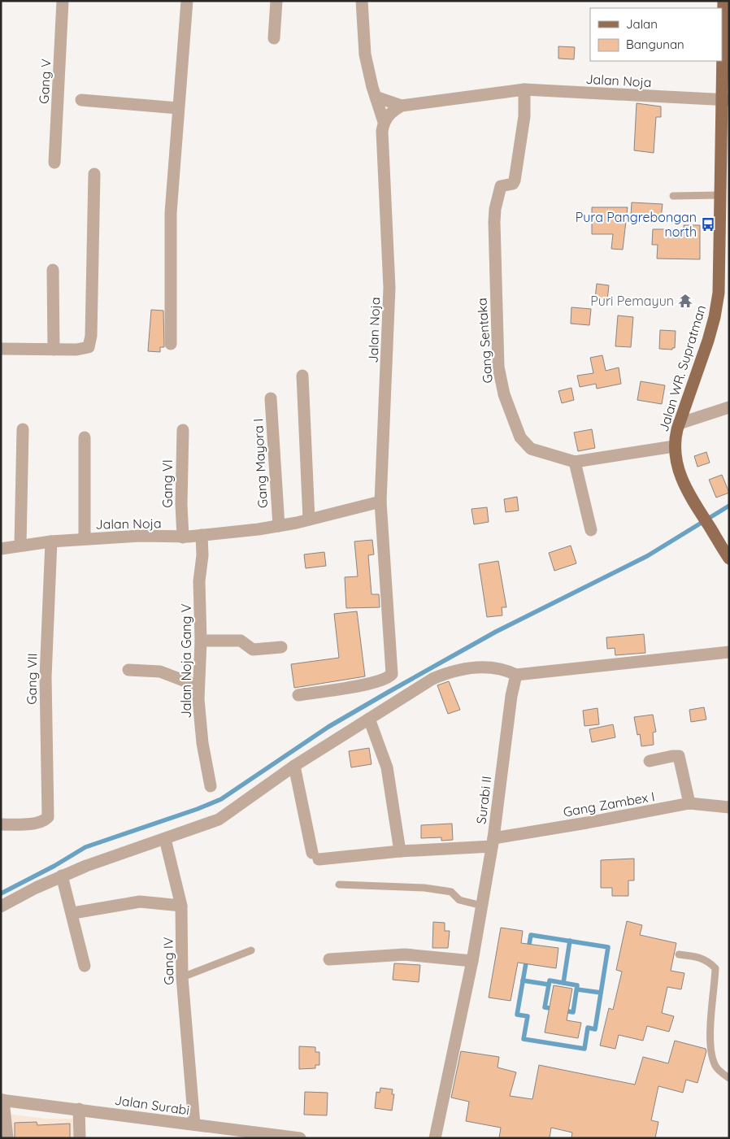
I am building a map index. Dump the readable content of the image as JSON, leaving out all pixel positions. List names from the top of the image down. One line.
{"streets":{"main road":["Jalan WR. Supratman"],"street":["Jalan Noja","Gang V","Gang Sentaka","Gang Mayora I","Gang VI","Jalan Noja Gang V","Gang VII","Surabi II","Gang Zambex I","Gang IV","Jalan Surabi"]},"crossings":[["Jalan Noja","Gang Sentaka"],["Jalan Noja","Jalan WR. Supratman"],["Jalan Noja","Gang Mayora I"],["Jalan Noja","Gang VI"],["Jalan Noja","Jalan Noja Gang V"],["Jalan Noja","Gang VII"],["Gang Sentaka","Jalan WR. Supratman"],["Surabi II","Gang Zambex I"],["Gang IV","Jalan Surabi"]],"places":{"bus stop":["Pura Pangrebongan north"],"temple":["Puri Pemayun"]},"legend":["Jalan","Bangunan"]}
